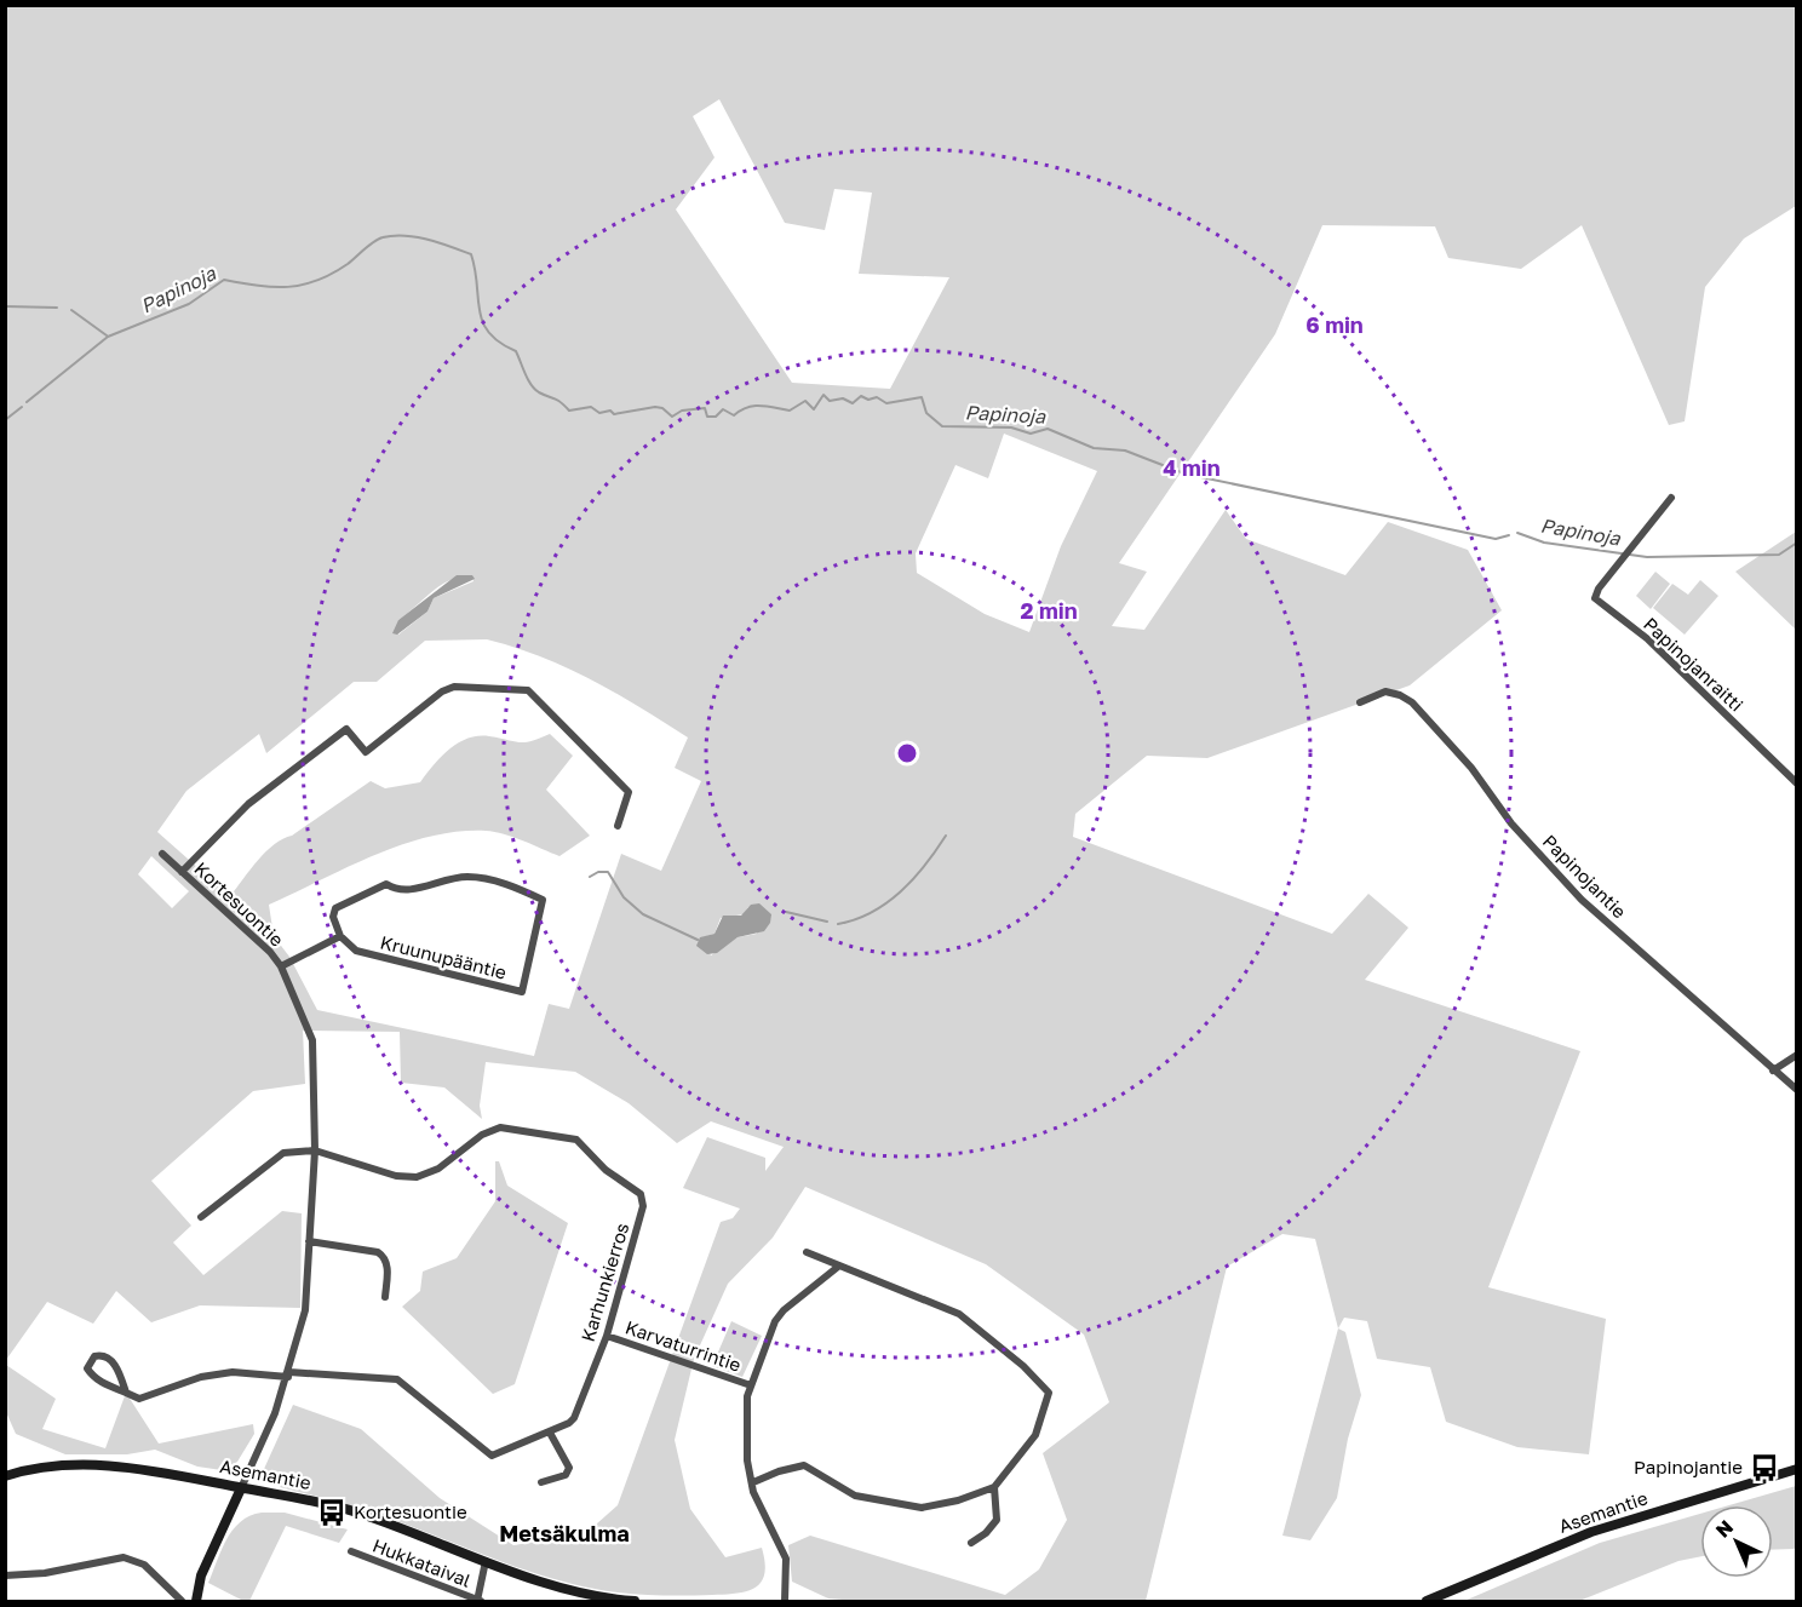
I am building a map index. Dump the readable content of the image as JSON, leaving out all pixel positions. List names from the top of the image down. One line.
{"streets":{"main road":["Asemantie"],"street":["Papinojanraitti","Papinojantie","Kortesuontie","Kruunupääntie","Karhunkierros","Karvaturrintie","Hukkataival"]},"crossings":[["Kortesuontie","Karhunkierros"],["Kortesuontie","Asemantie"],["Karhunkierros","Karvaturrintie"]],"districts":["Metsäkulma"],"water":["Papinoja"],"places":{"bus stop":["Papinojantie","Kortesuontie"]},"north":"top left","rings":["6 min","4 min","2 min"]}
